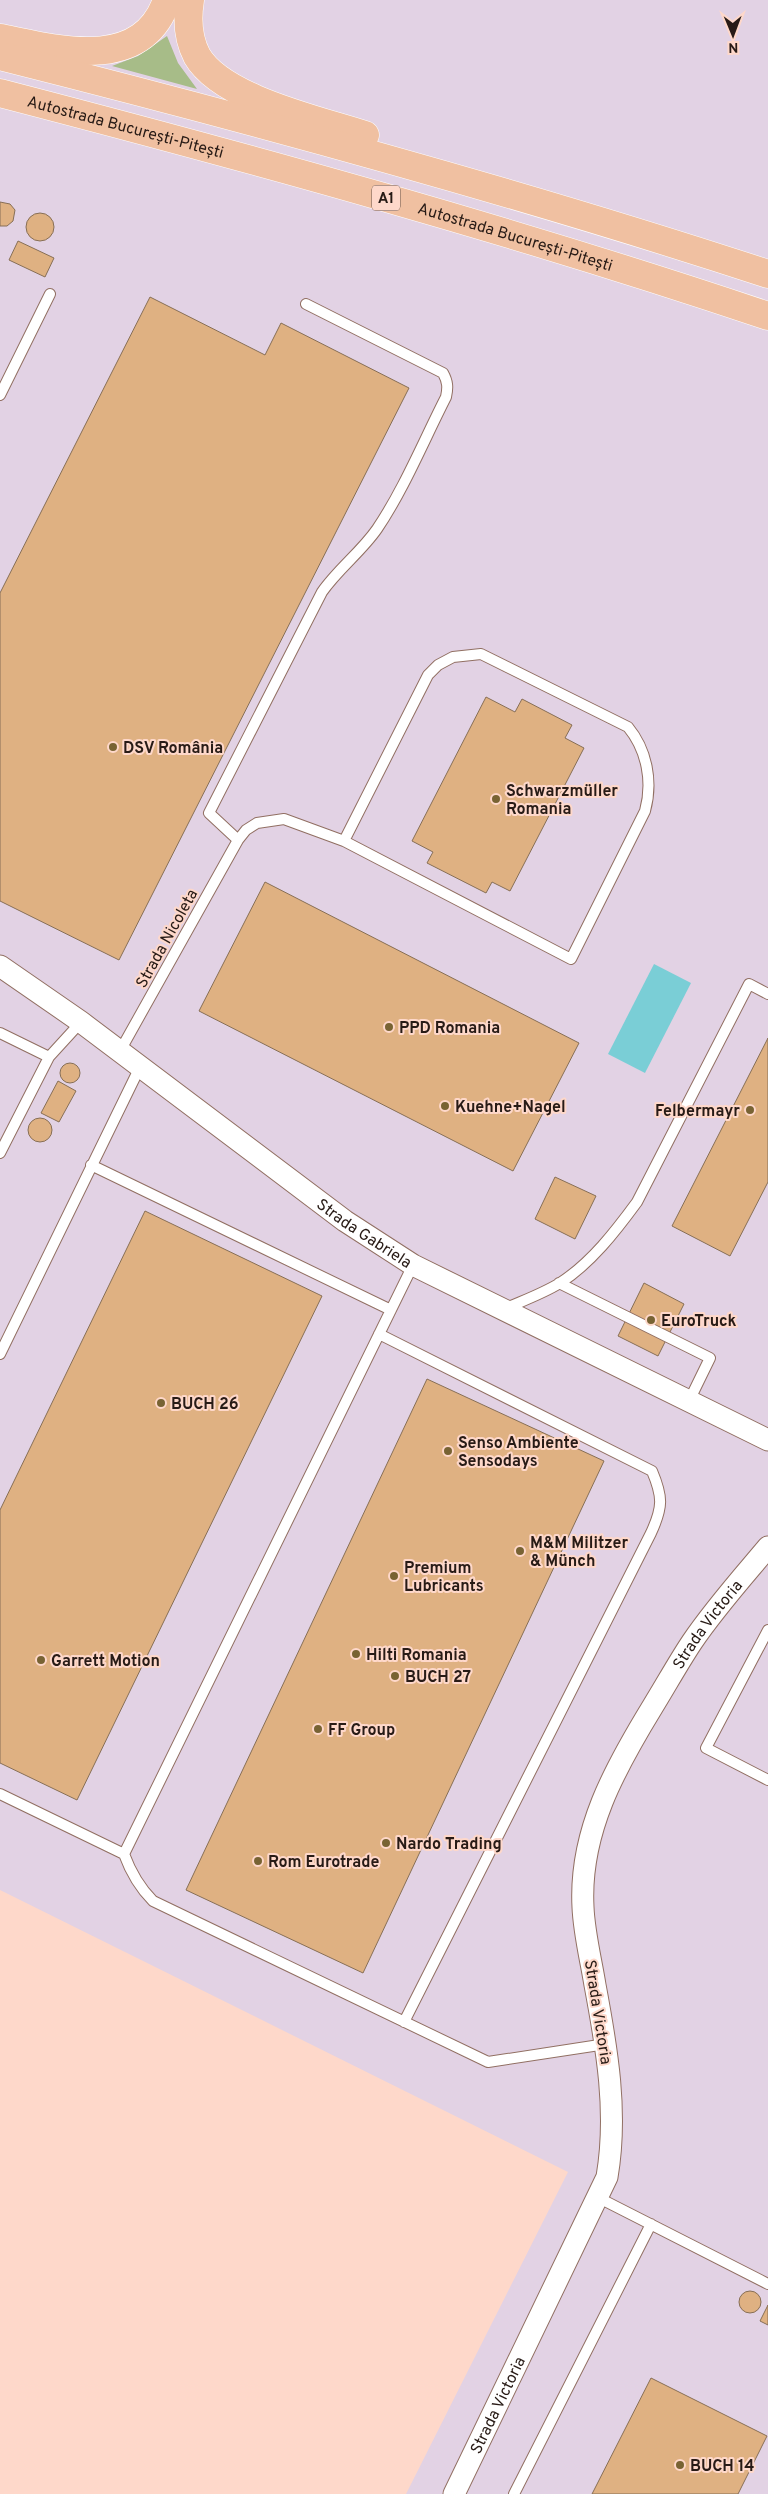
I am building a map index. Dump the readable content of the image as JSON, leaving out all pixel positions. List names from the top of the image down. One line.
{"streets":{"highway":["Autostrada București-Pitești","A1"],"street":["Strada Gabriela","Strada Victoria"],"lane":["Strada Nicoleta"]},"crossings":[["Strada Nicoleta","Strada Gabriela"]],"places":["DSV România","Schwarzmüller Romania","PPD Romania","Kuehne+Nagel","Felbermayr","EuroTruck","BUCH 26","Senso Ambiente Sensodays","M&M Militzer & Münch","Premium Lubricants","Hilti Romania","Garrett Motion","BUCH 27","FF Group","Nardo Trading","Rom Eurotrade","BUCH 14"],"north":"bottom"}
